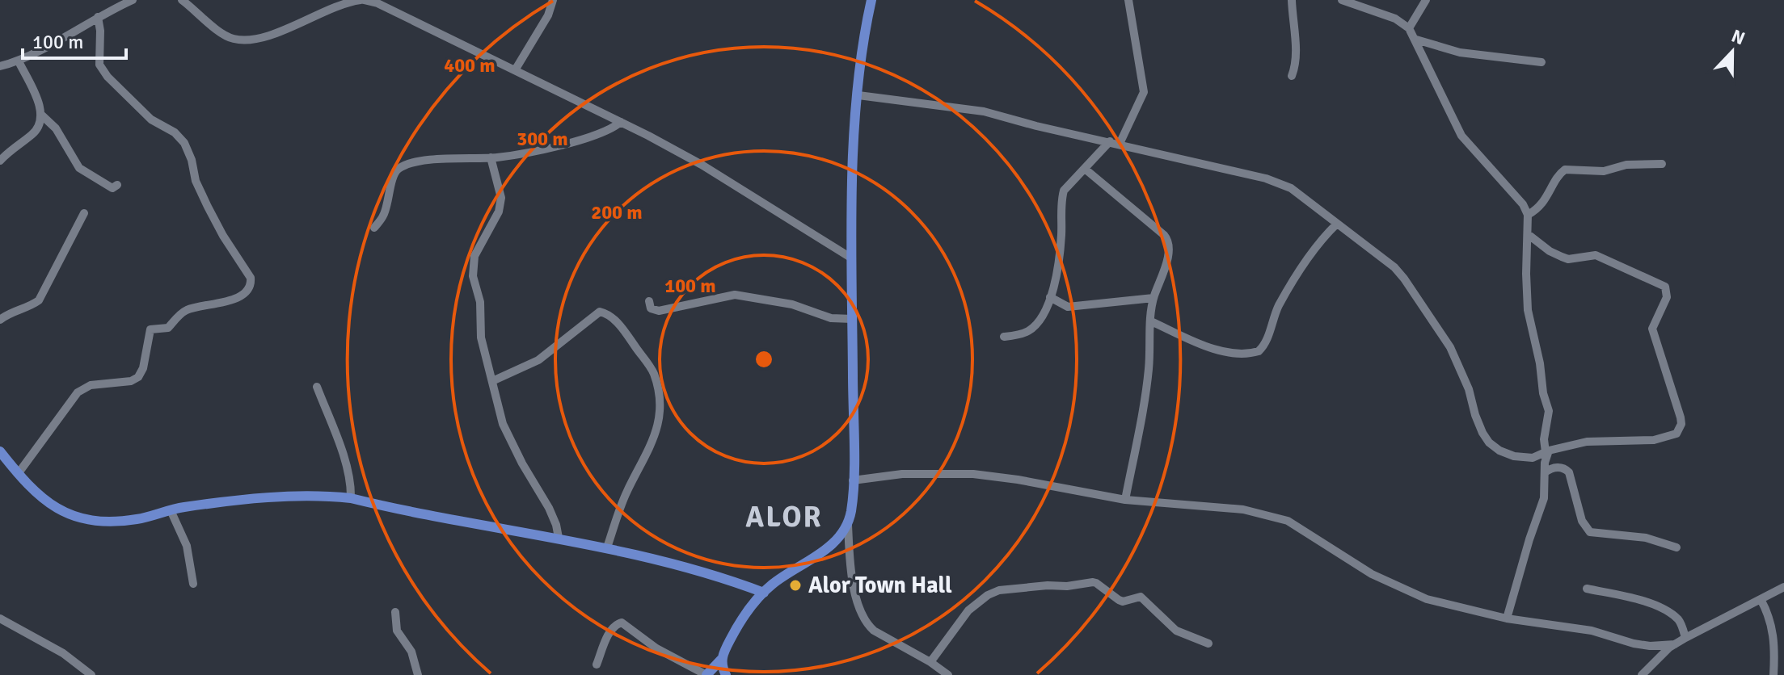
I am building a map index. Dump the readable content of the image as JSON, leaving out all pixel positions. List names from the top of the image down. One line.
{"districts":["ALOR"],"places":["Alor Town Hall"],"scale_bar":"100 m","north":"top","rings":["400 m","300 m","200 m","100 m"]}
